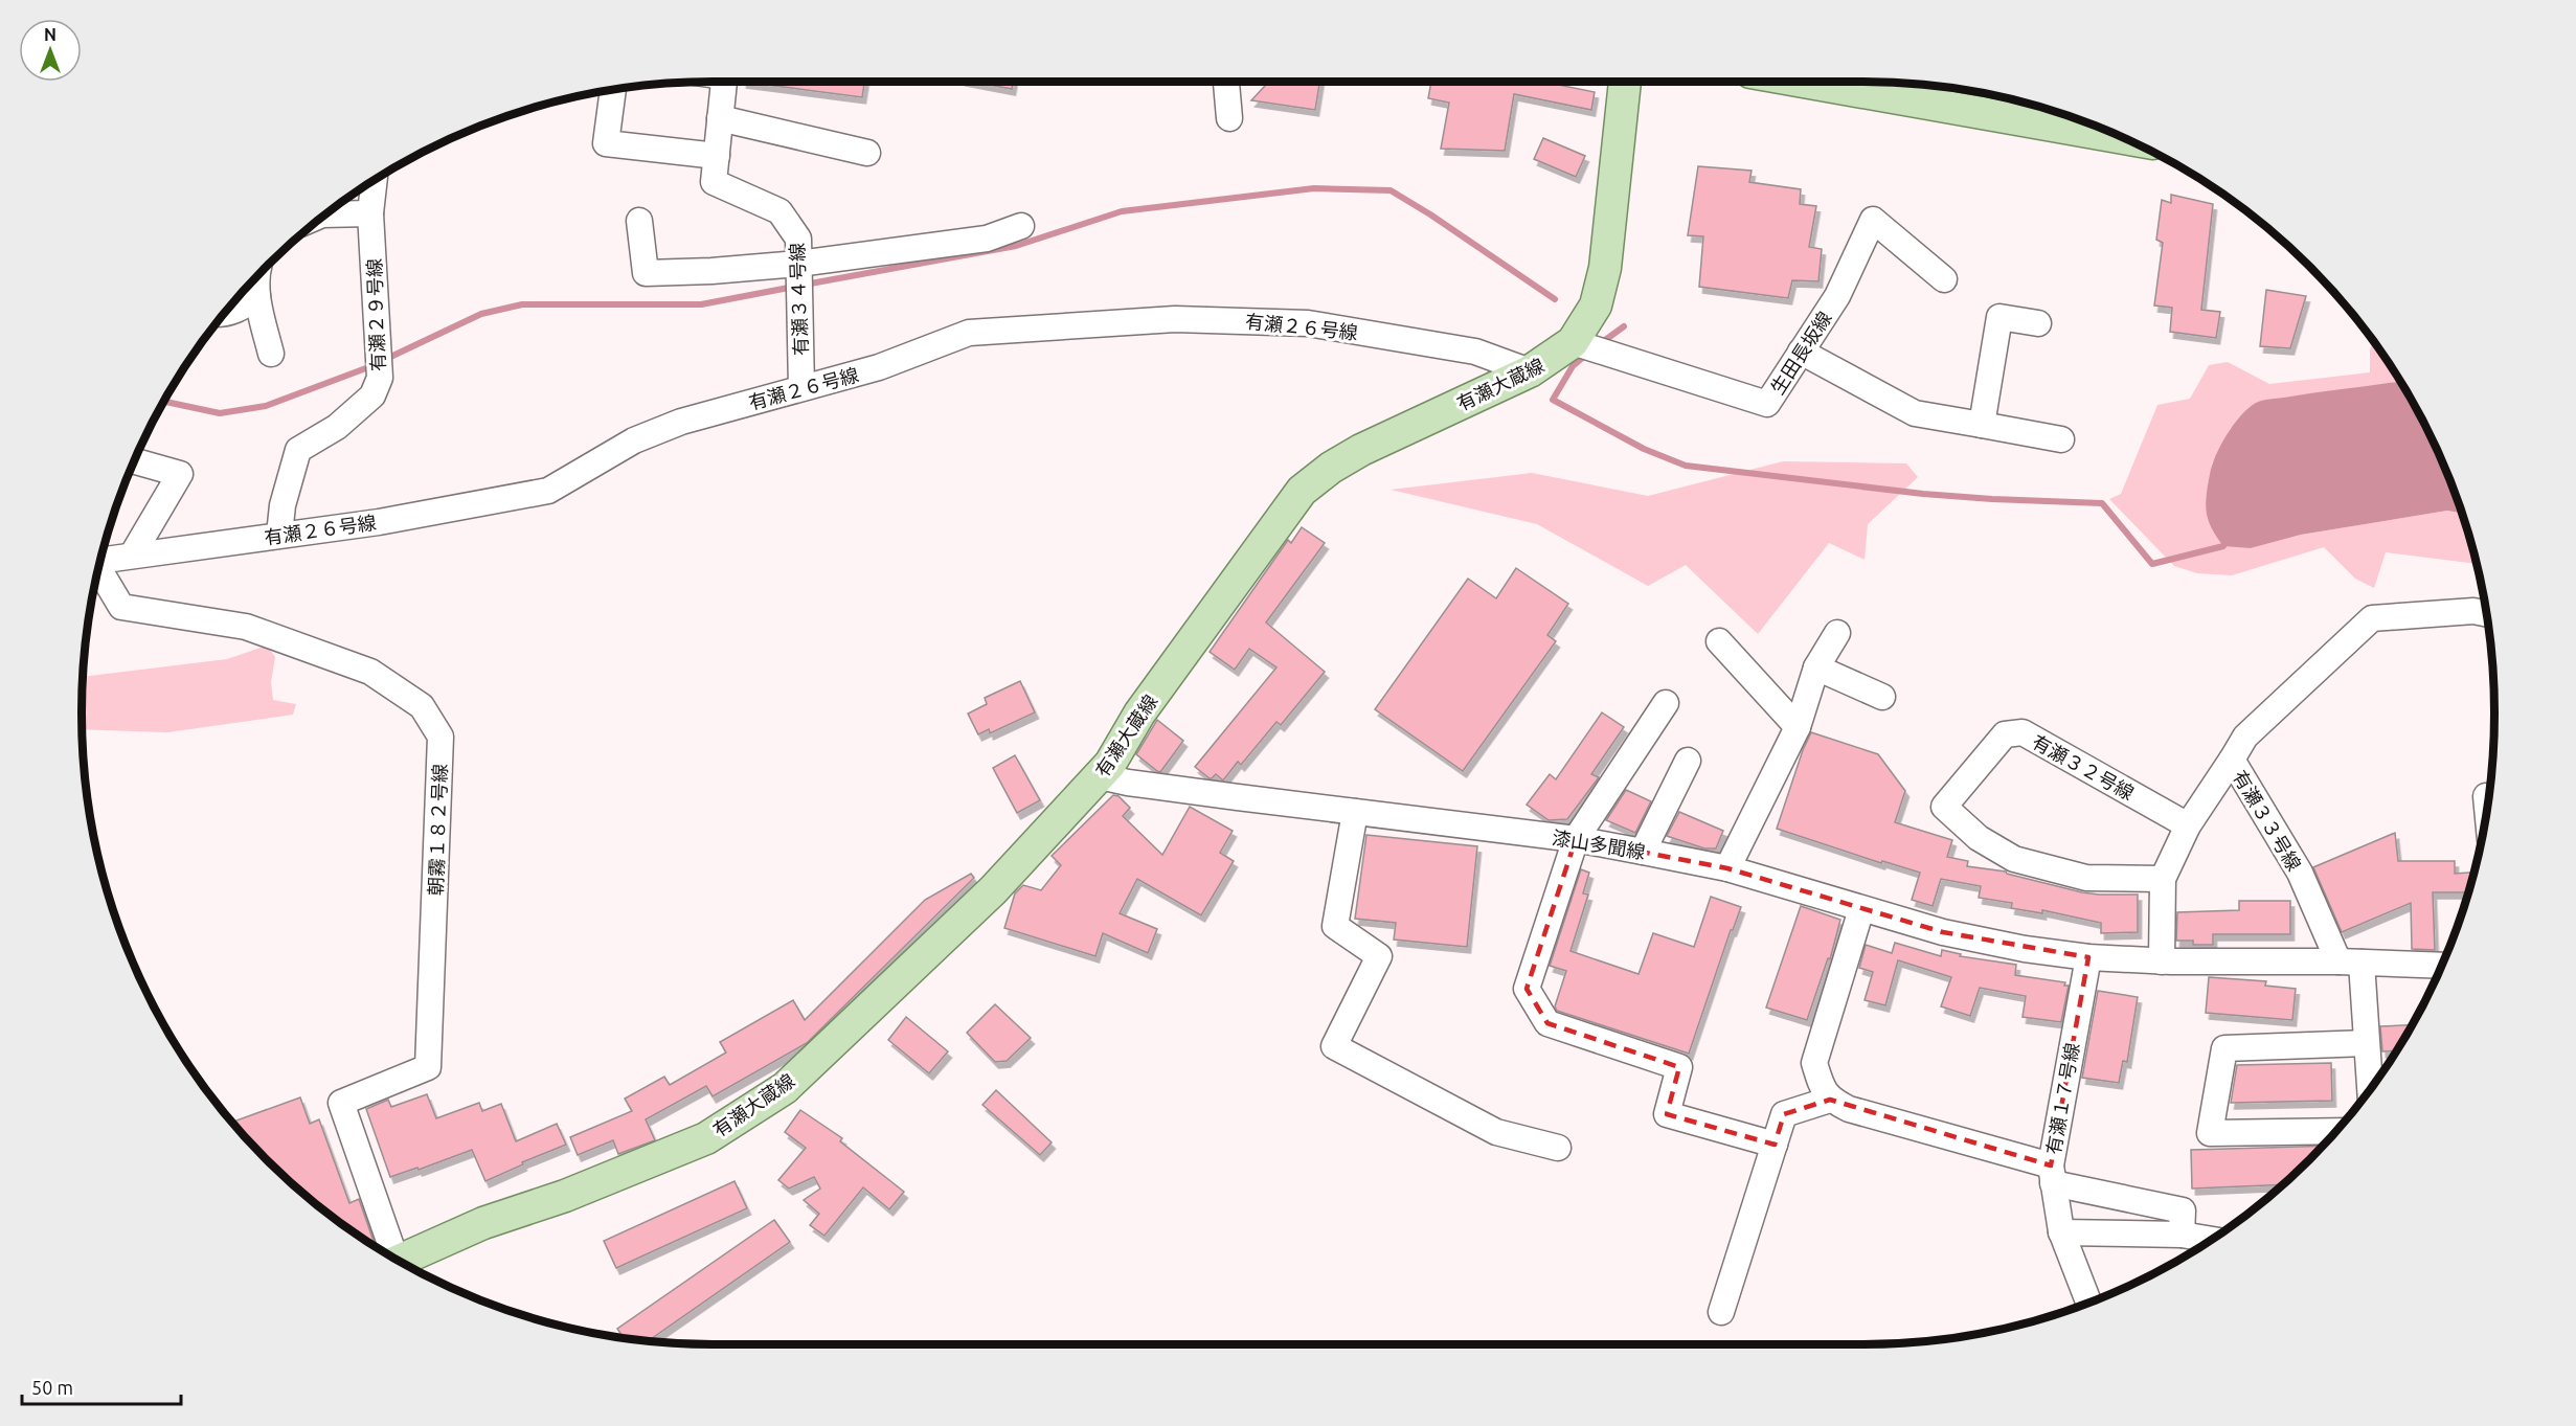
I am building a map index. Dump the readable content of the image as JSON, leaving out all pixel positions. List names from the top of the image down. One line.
{"streets":{"main road":["有瀬大蔵線"],"street":["有瀬３４号線","有瀬２９号線","有瀬２６号線","生田長坂線","有瀬３２号線","有瀬３３号線","朝霧１８２号線","漆山多聞線","有瀬１７号線"]},"crossings":[["有瀬３４号線","有瀬２６号線"],["有瀬２９号線","有瀬２６号線"],["有瀬２６号線","有瀬大蔵線"],["生田長坂線","有瀬大蔵線"],["有瀬大蔵線","漆山多聞線"],["有瀬３３号線","漆山多聞線"],["漆山多聞線","有瀬１７号線"]],"scale_bar":"50 m","north":"top"}
